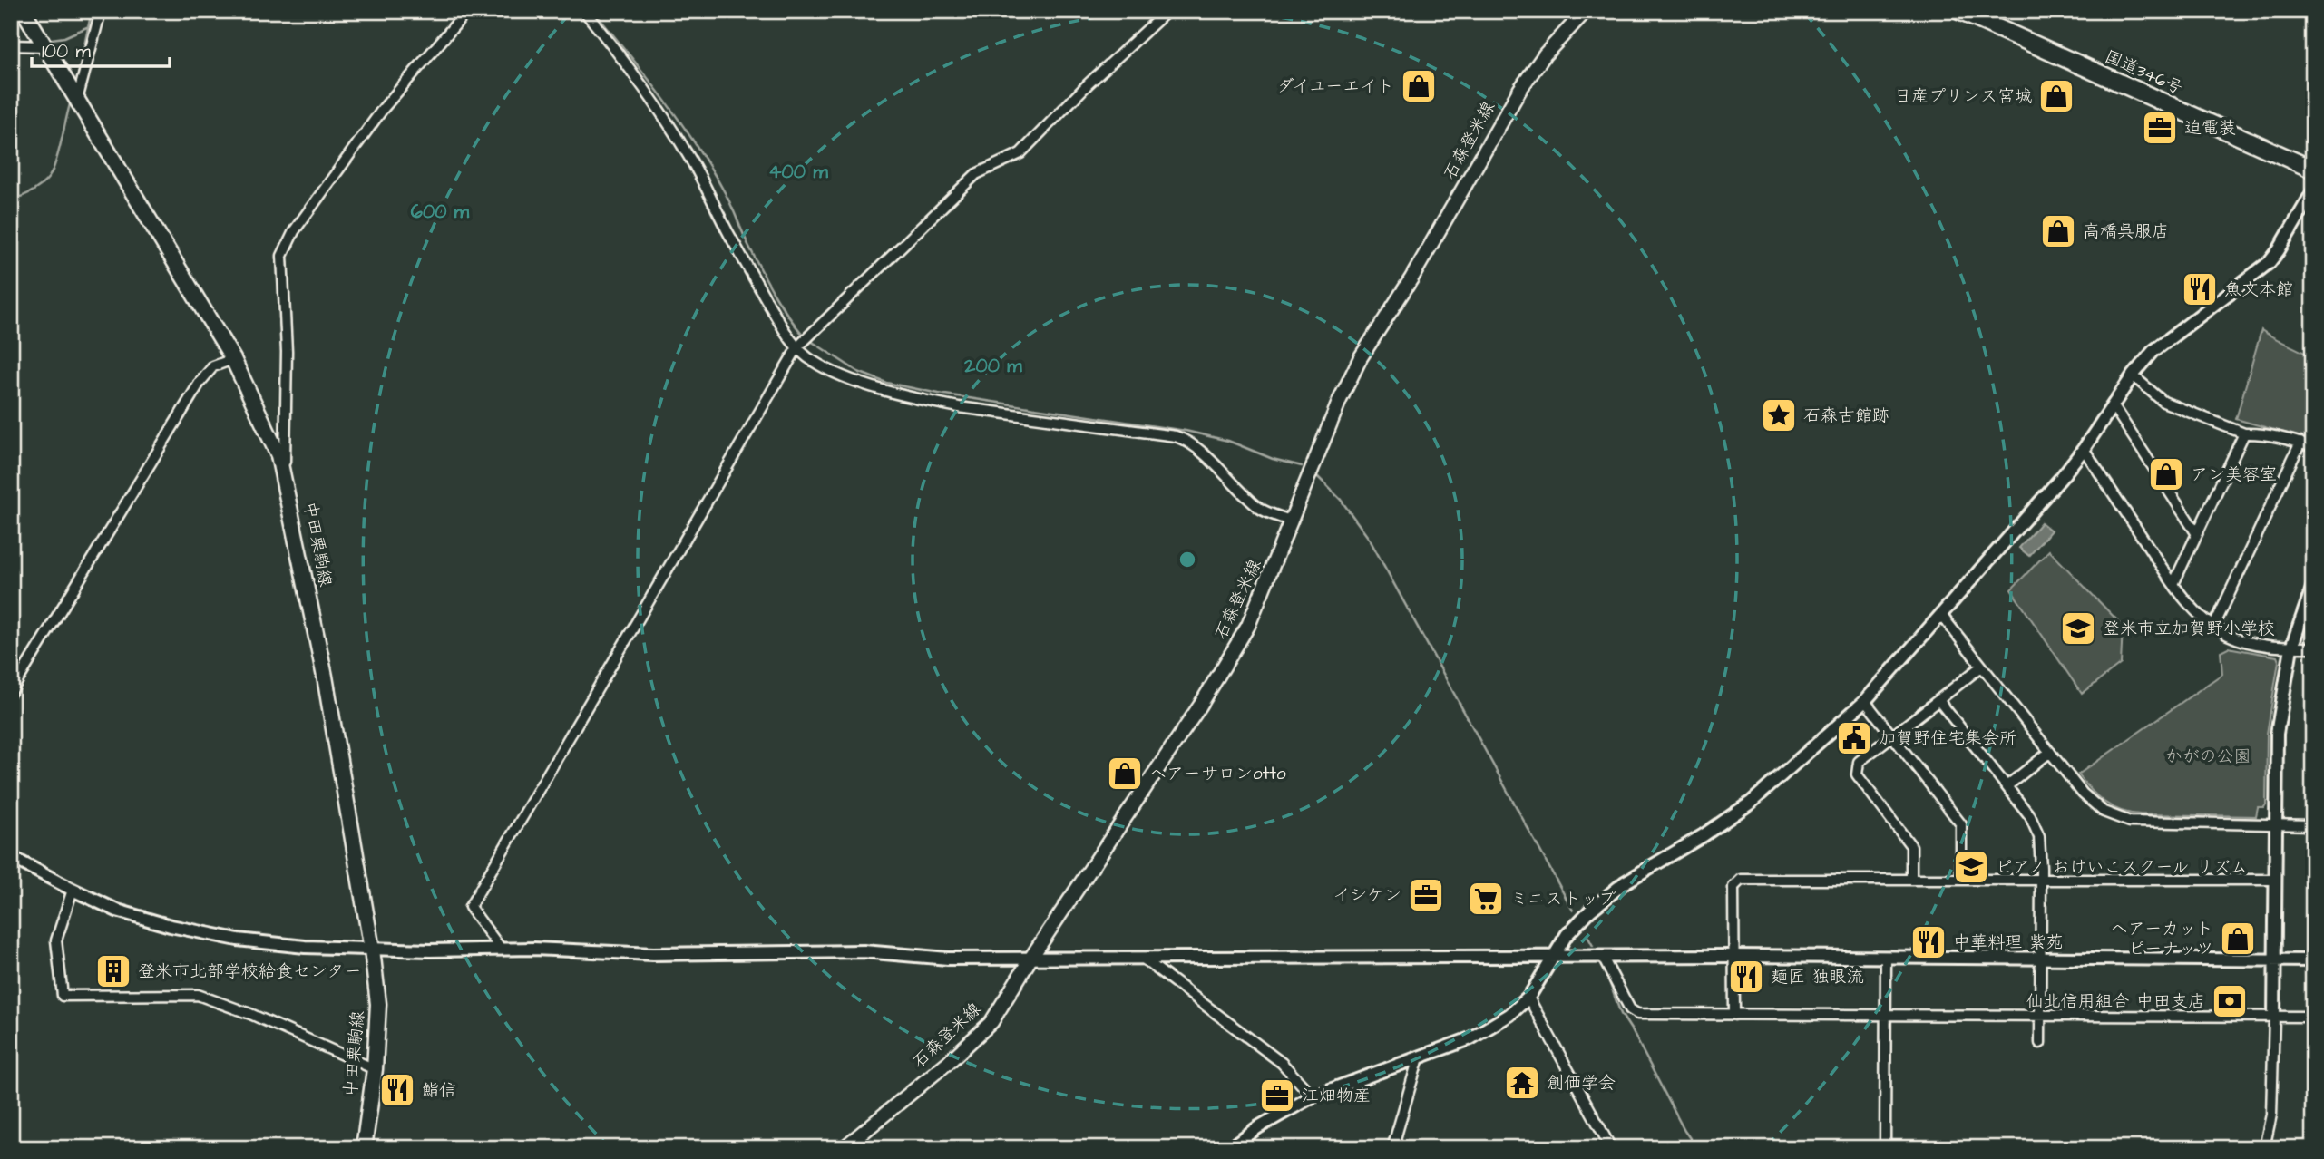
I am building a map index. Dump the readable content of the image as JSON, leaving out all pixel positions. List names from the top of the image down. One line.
{"streets":{"highway":["国道346号"],"main road":["石森登米線","中田栗駒線"]},"parks":["かがの公園"],"places":{"shop":["ダイユーエイト","日産プリンス宮城","高橋呉服店","アン美容室","ヘアーサロンotto","ヘアーカット ピーナッツ"],"office":["迫電装","イシケン","江畑物産"],"restaurant":["魚文本館","中華料理 紫苑","麺匠 独眼流","鮨信"],"place":["石森古館跡"],"school or university":["登米市立加賀野小学校","ピアノ おけいこスクール リズム"],"public building":["加賀野住宅集会所"],"supermarket":["ミニストップ"],"building":["登米市北部学校給食センター"],"bank":["仙北信用組合 中田支店"],"temple":["創価学会"]},"scale_bar":"100 m","rings":["400 m","600 m","200 m"]}
